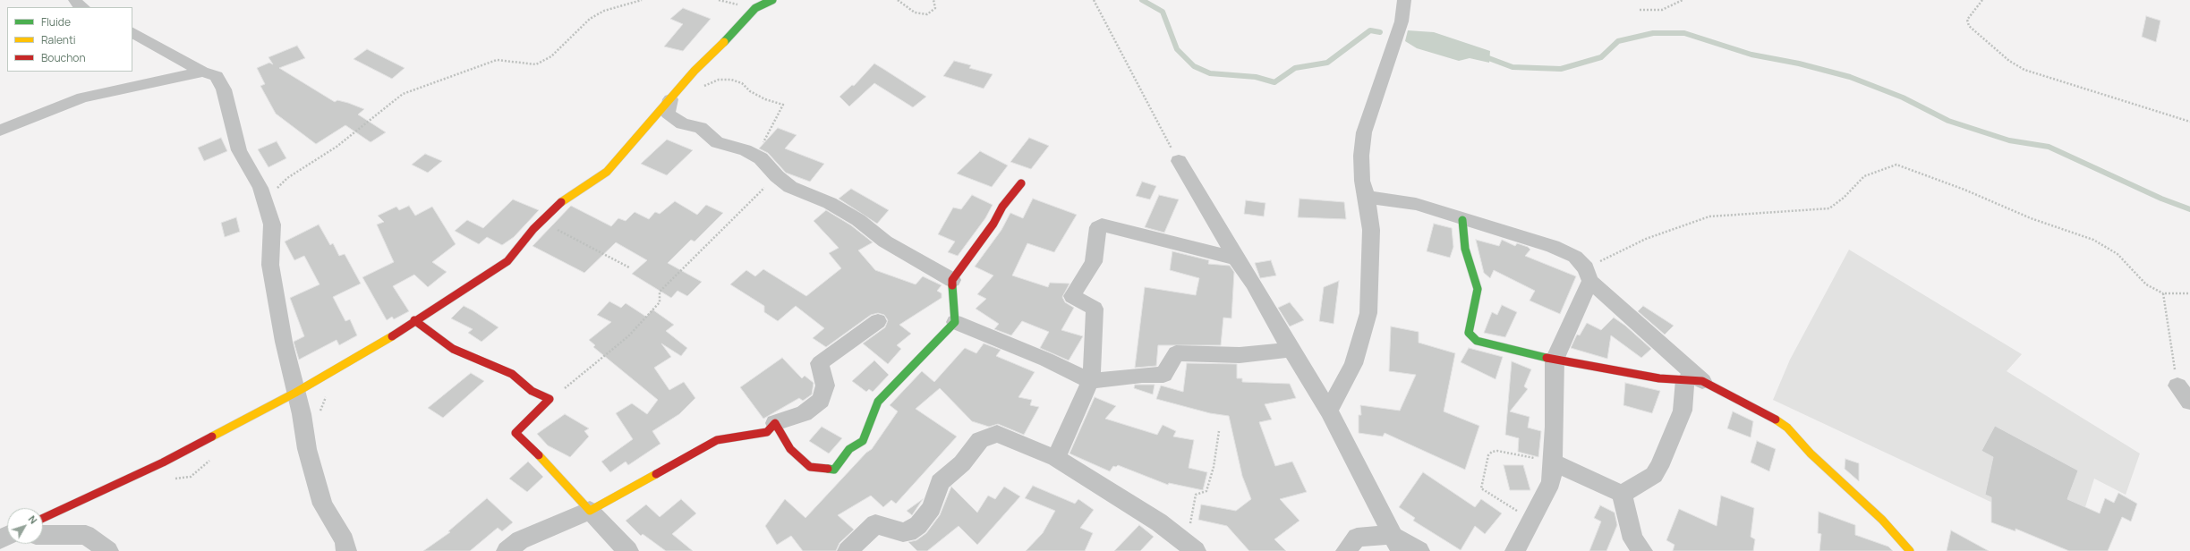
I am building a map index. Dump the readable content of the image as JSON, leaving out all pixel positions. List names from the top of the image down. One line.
{"legend":["Fluide","Ralenti","Bouchon"],"north":"top right"}
